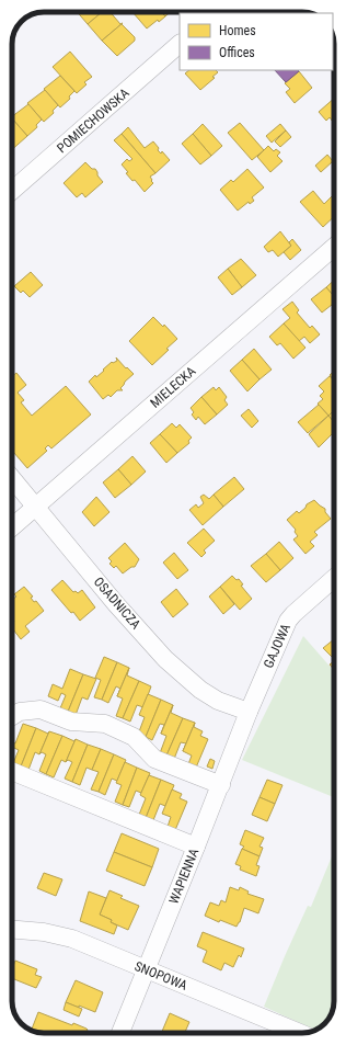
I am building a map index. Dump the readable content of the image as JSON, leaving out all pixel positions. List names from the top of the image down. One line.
{"streets":{"street":["POMIECHOWSKA","MIELECKA","OSADNICZA","GAJOWA","WAPIENNA","SNOPOWA"]},"crossings":[["MIELECKA","OSADNICZA"],["OSADNICZA","GAJOWA"],["OSADNICZA","WAPIENNA"],["GAJOWA","WAPIENNA"],["WAPIENNA","SNOPOWA"]],"legend":["Homes","Offices"]}
